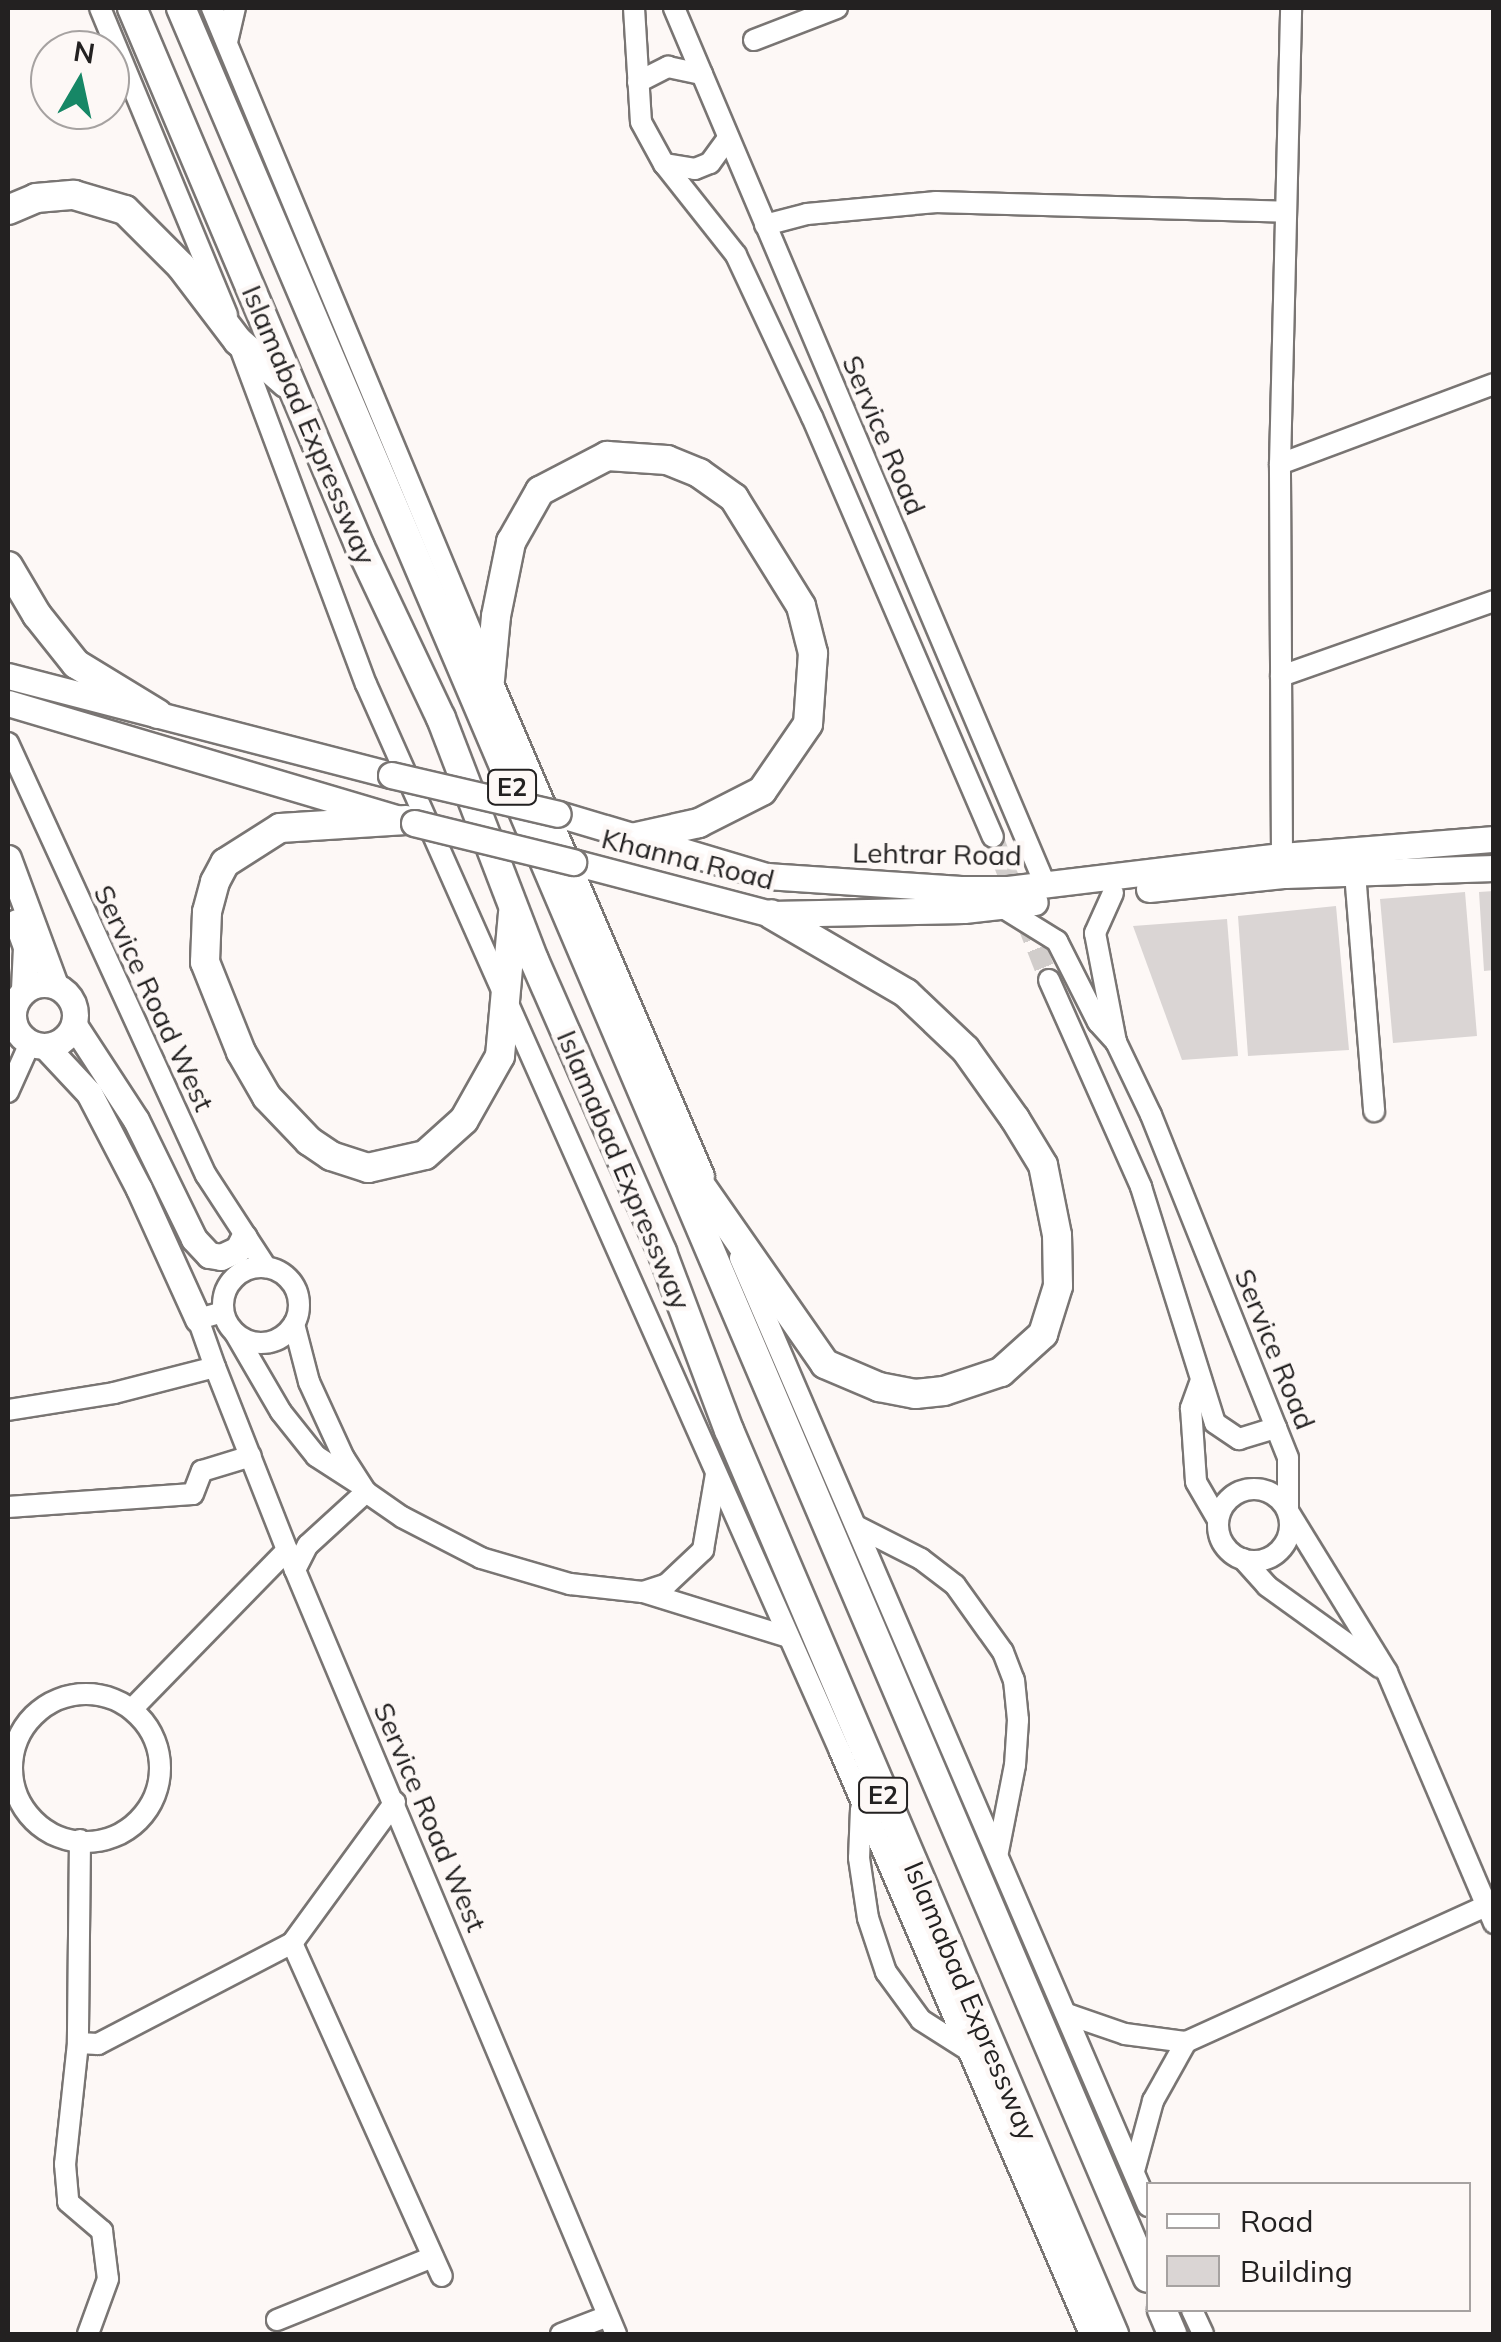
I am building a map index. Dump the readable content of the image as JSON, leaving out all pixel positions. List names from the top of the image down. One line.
{"streets":{"highway":["Islamabad Expressway","E2"],"main road":["Lehtrar Road","Khanna Road"],"street":["Service Road","Service Road West"]},"crossings":[["Service Road","Lehtrar Road"],["Service Road","Khanna Road"],["Lehtrar Road","Khanna Road"]],"legend":["Road","Building"],"north":"top"}
